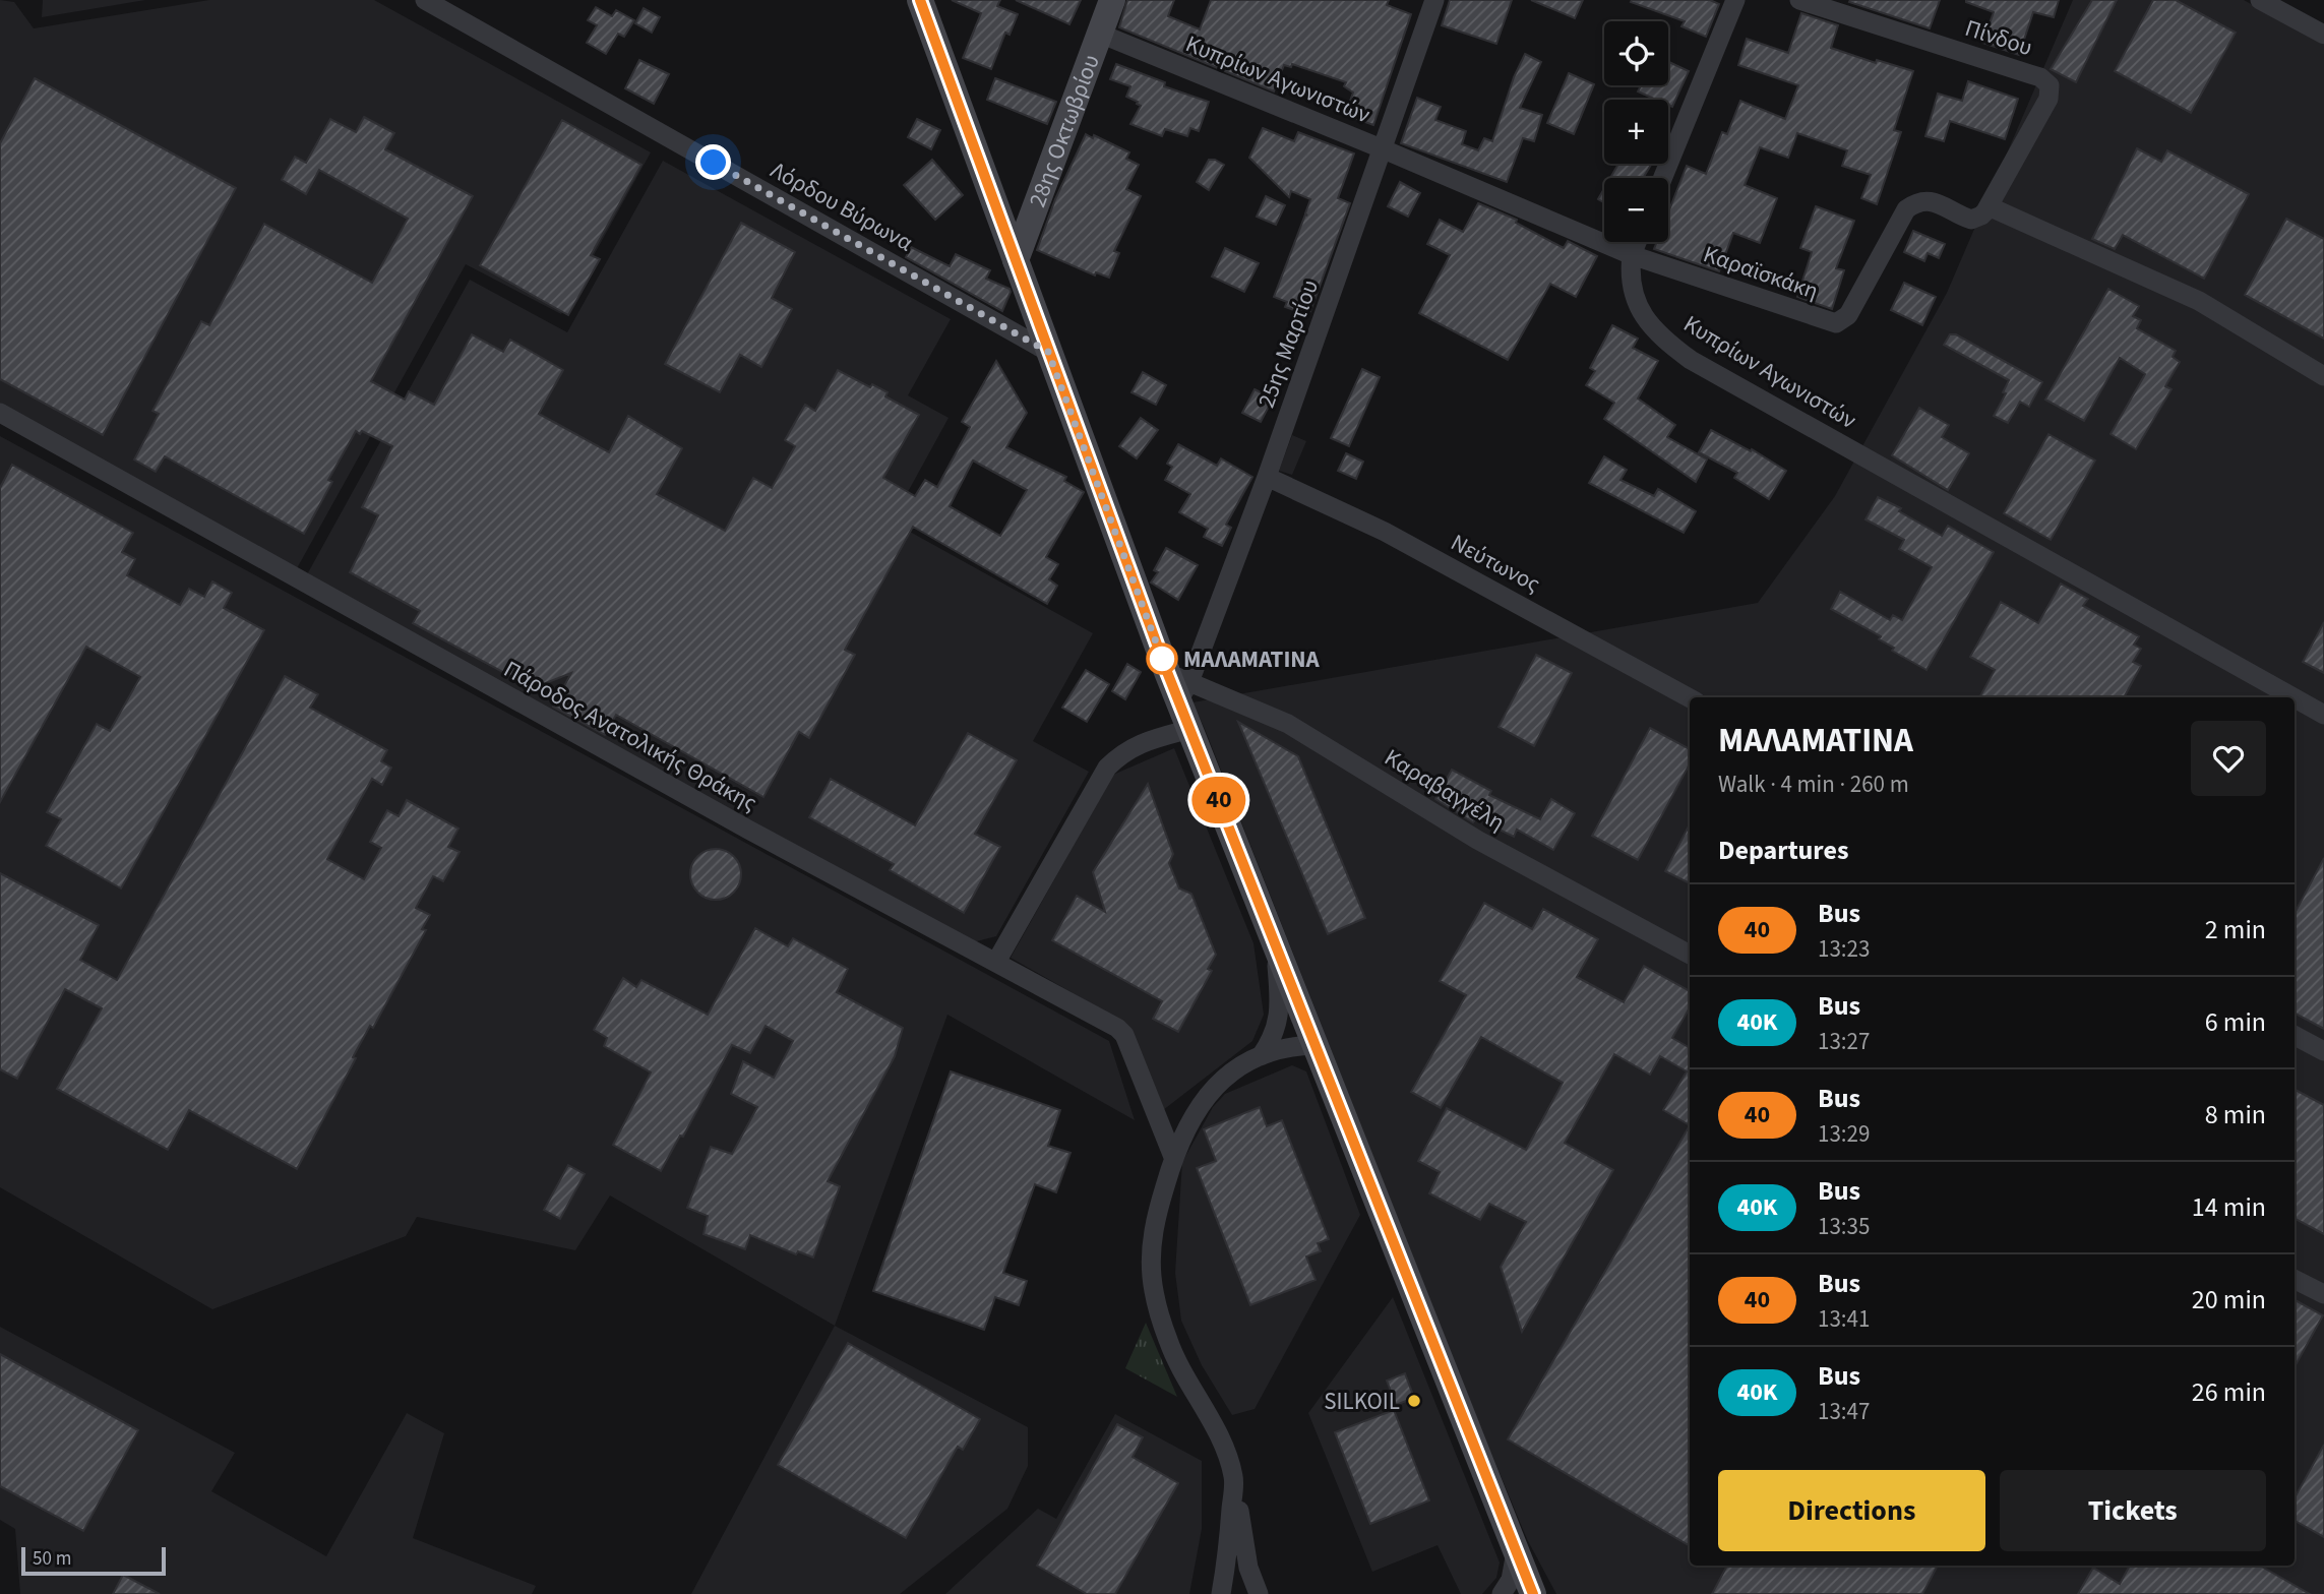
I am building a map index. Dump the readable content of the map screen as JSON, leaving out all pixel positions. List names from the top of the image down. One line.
{"streets":{"main road":["28ης Οκτωβρίου"],"street":["Πίνδου","Κυπρίων Αγωνιστών","Λόρδου Βύρωνα","Καραϊσκάκη","25ης Μαρτίου","Νεύτωνος","Πάροδος Ανατολικής Θράκης","Καραβαγγέλη"]},"crossings":[["Πίνδου","Καραϊσκάκη"],["Κυπρίων Αγωνιστών","28ης Οκτωβρίου"],["Κυπρίων Αγωνιστών","Καραϊσκάκη"],["Κυπρίων Αγωνιστών","25ης Μαρτίου"],["25ης Μαρτίου","Νεύτωνος"],["25ης Μαρτίου","Καραβαγγέλη"]],"places":["ΜΑΛΑΜΑΤΙΝΑ","SILKOIL"],"lines":["bus line 40"],"scale_bar":"50 m","page":{"on_map":"40","map_buttons":["+","−"],"heading":[["ΜΑΛΑΜΑΤΙΝΑ","Walk · 4 min · 260 m"],"Departures"],"list":[{"mark":"40","name":"Bus","note":"13:23","value":"2 min"},{"mark":"40Κ","name":"Bus","note":"13:27","value":"6 min"},{"mark":"40","name":"Bus","note":"13:29","value":"8 min"},{"mark":"40Κ","name":"Bus","note":"13:35","value":"14 min"},{"mark":"40","name":"Bus","note":"13:41","value":"20 min"},{"mark":"40Κ","name":"Bus","note":"13:47","value":"26 min"}],"buttons":["Directions","Tickets"],"scale":"50 m"}}
